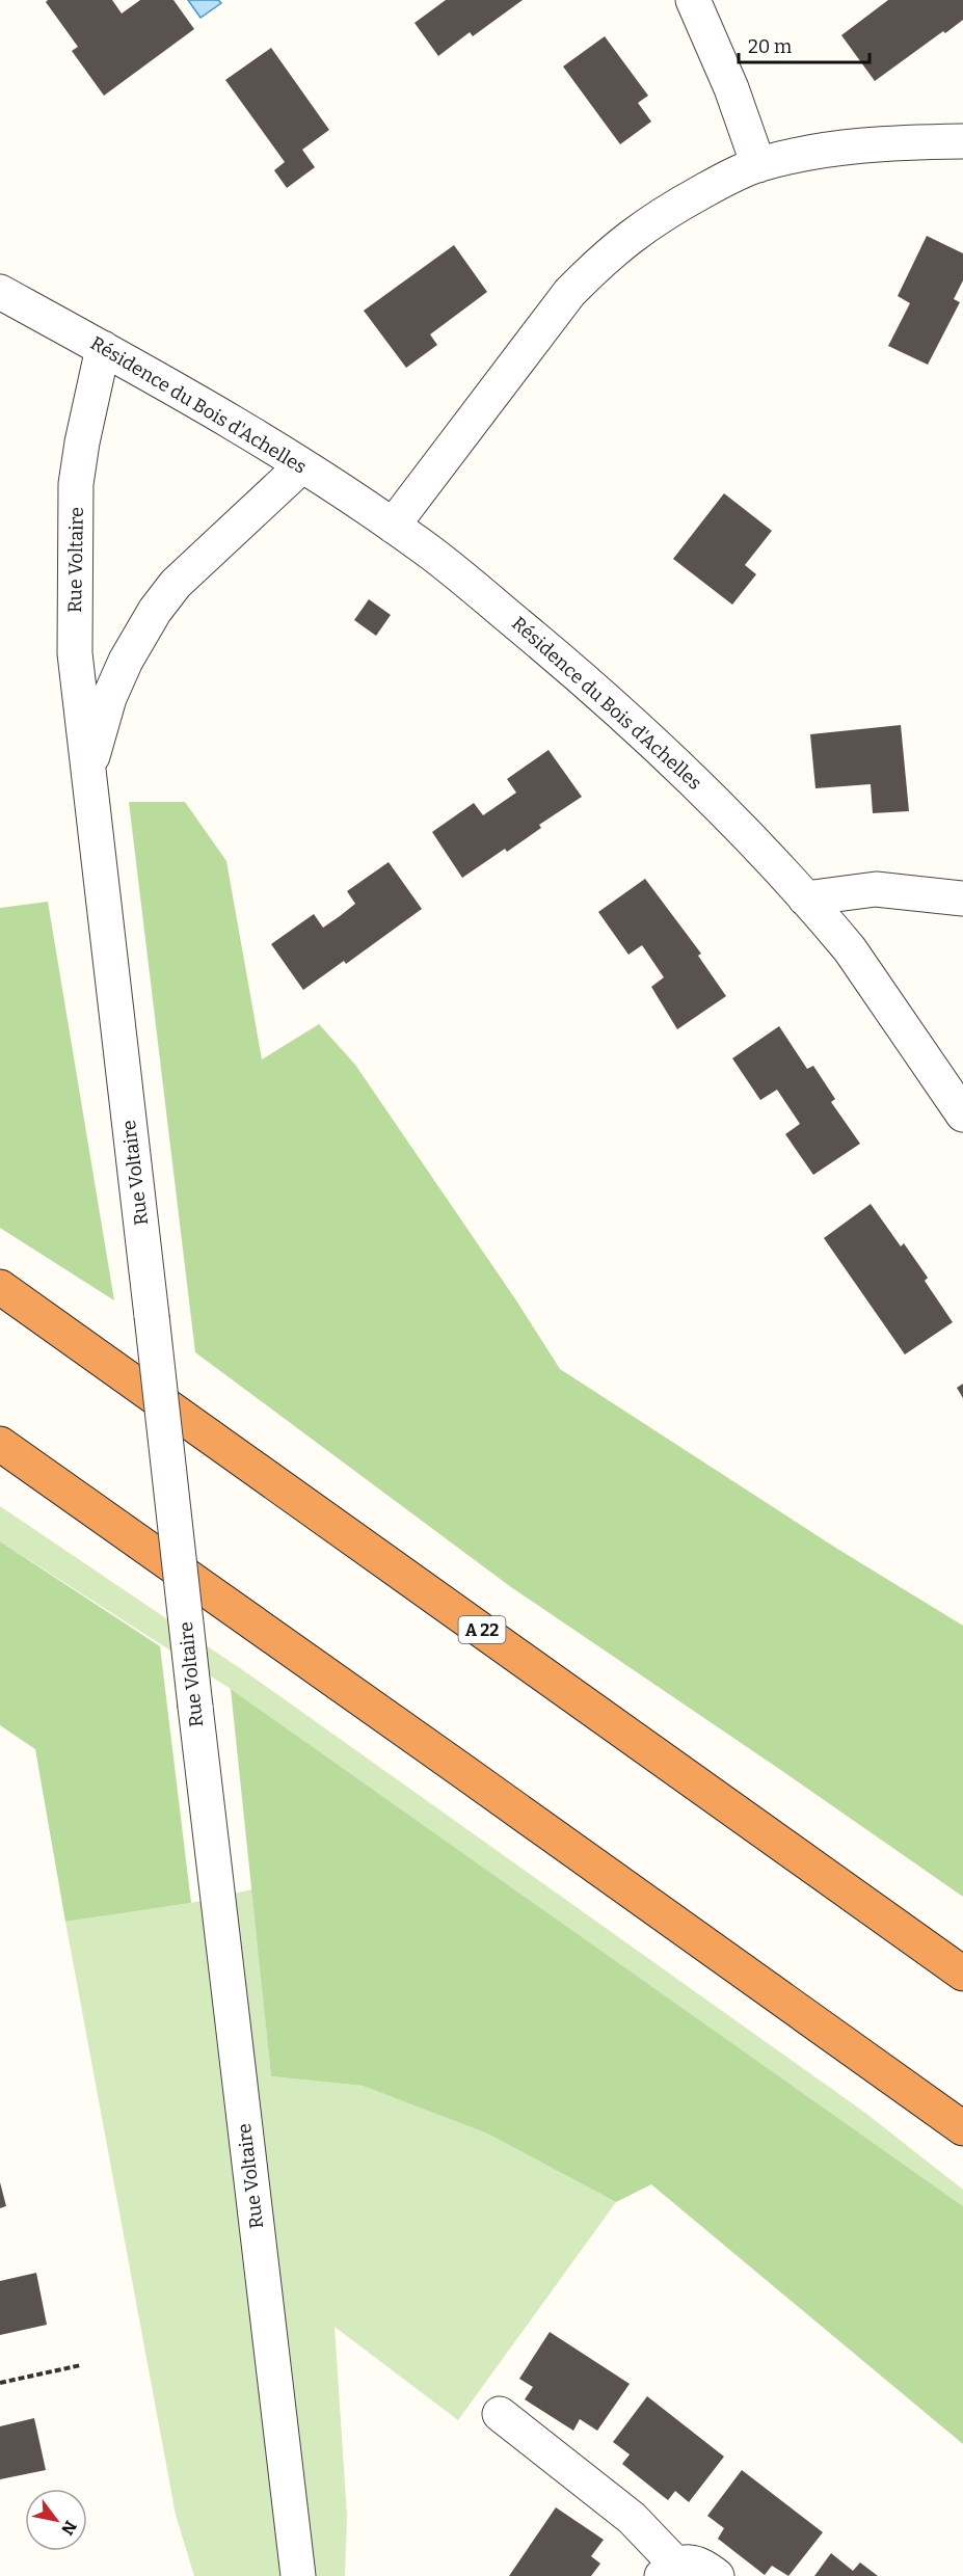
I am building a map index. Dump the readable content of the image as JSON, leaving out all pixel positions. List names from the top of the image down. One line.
{"streets":{"highway":["A 22"],"street":["Résidence du Bois d'Achelles","Rue Voltaire"]},"crossings":[["Résidence du Bois d'Achelles","Rue Voltaire"]],"scale_bar":"20 m","north":"bottom right"}
